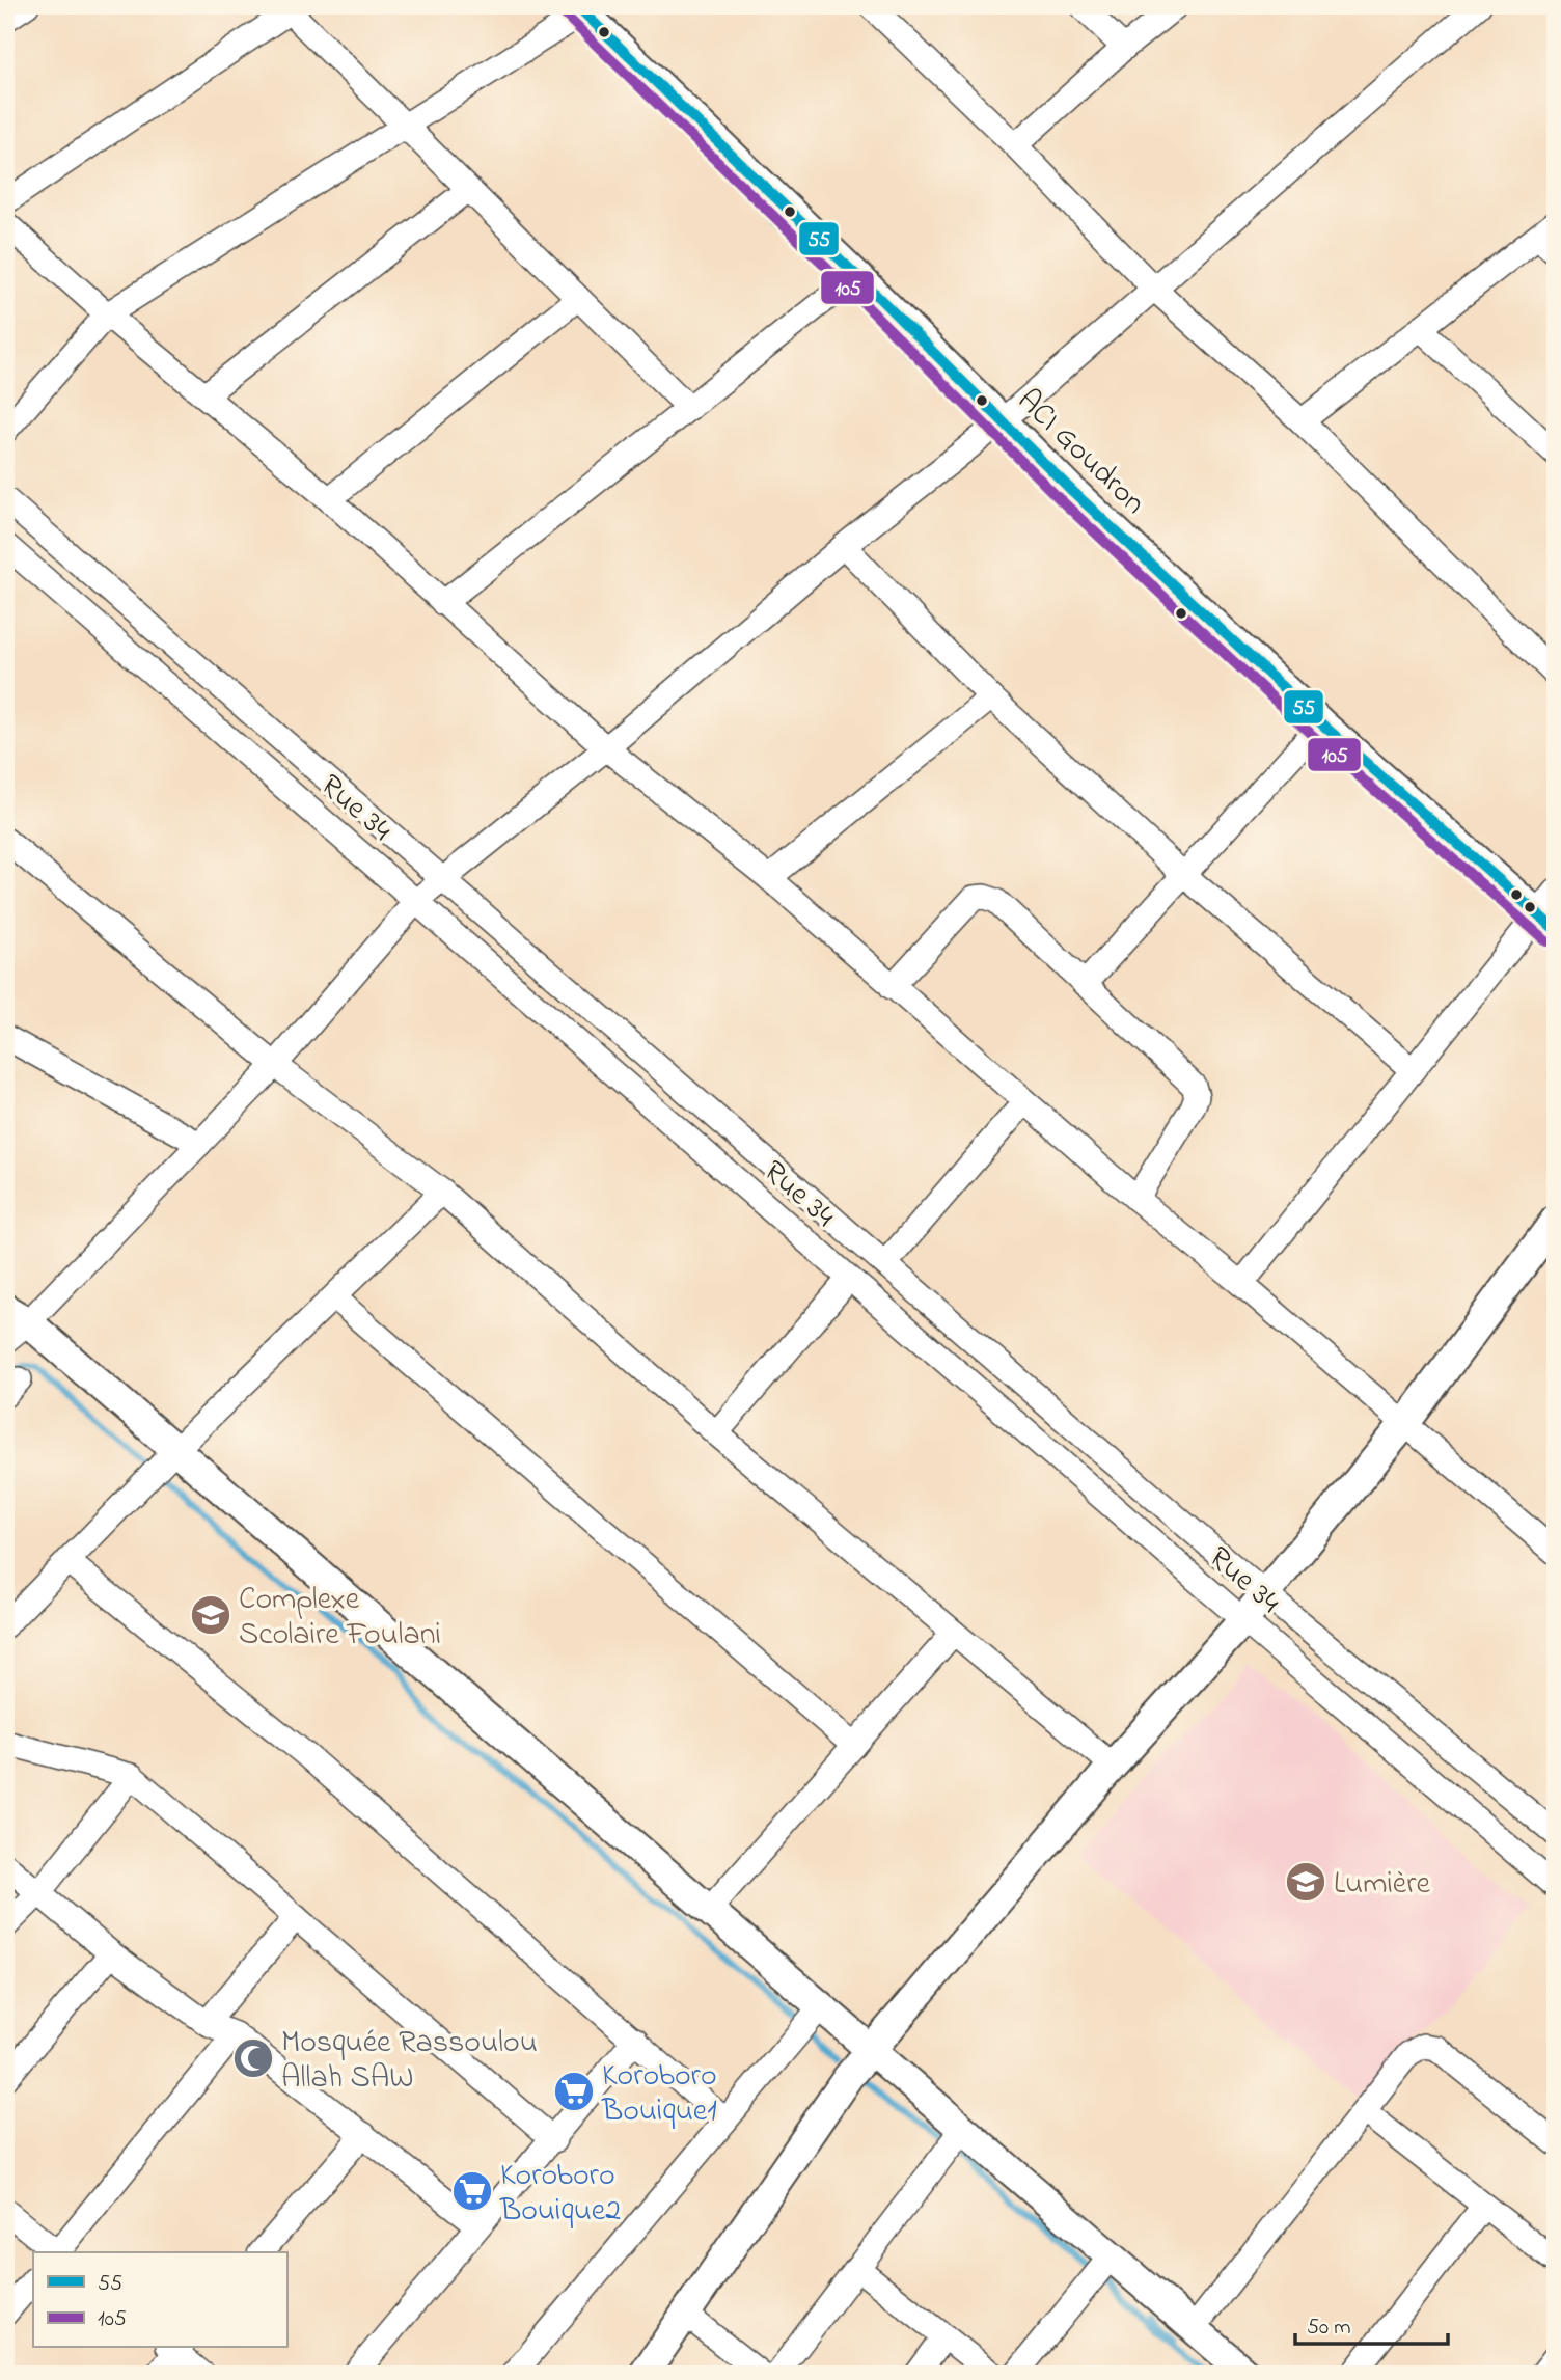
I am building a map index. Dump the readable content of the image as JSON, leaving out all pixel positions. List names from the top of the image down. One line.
{"streets":{"street":["ACI Goudron","Rue 34"]},"places":{"school or university":["Complexe Scolaire Foulani","Lumière"],"mosque":["Mosquée Rassoulou Allah SAW"],"supermarket":["Koroboro Bouique1","Koroboro Bouique2"]},"lines":["transit line 55","transit line 105"],"legend":["55","105"],"scale_bar":"50 m"}
